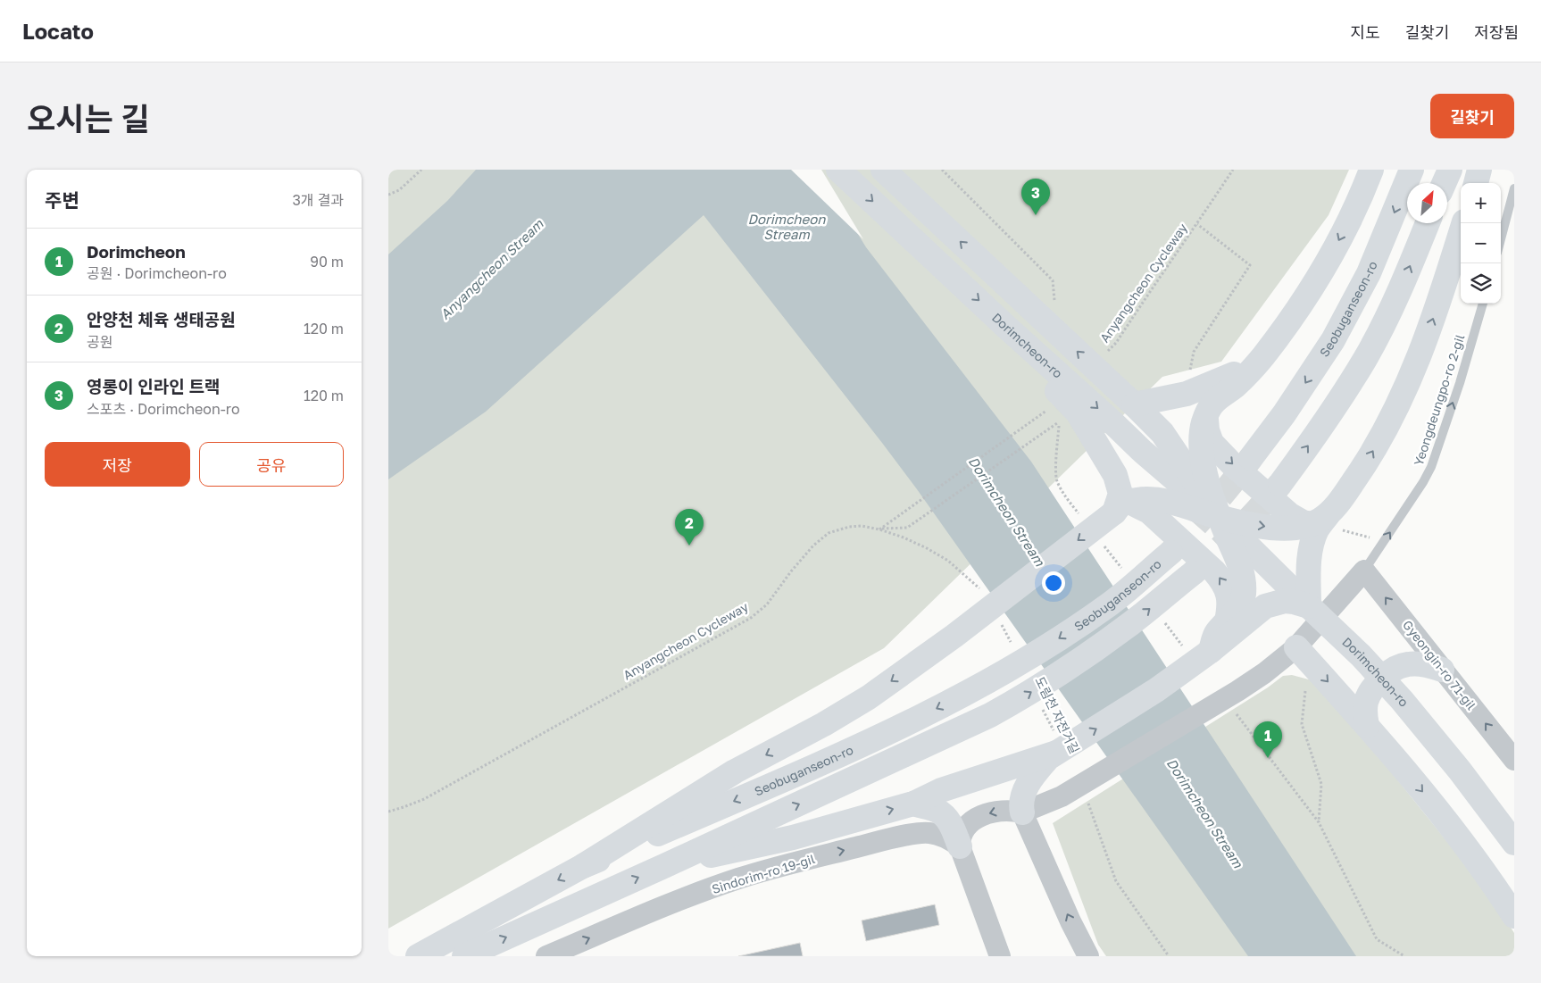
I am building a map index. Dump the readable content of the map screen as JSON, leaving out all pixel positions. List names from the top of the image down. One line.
{"streets":{"main road":["Seobuganseon-ro","Dorimcheon-ro"],"street":["Gyeongin-ro 71-gil","Sindorim-ro 19-gil"],"lane":["Yeongdeungpo-ro 2-gil"],"path":["Anyangcheon Cycleway","도림천 자전거길"]},"crossings":[["Yeongdeungpo-ro 2-gil","Gyeongin-ro 71-gil"]],"one_way":["Yeongdeungpo-ro 2-gil","Gyeongin-ro 71-gil","Sindorim-ro 19-gil"],"water":["Dorimcheon Stream","Anyangcheon Stream"],"north":"top right","page":{"header":"Locato","nav":["지도","길찾기","저장됨"],"title":"오시는 길","buttons":["길찾기",["저장","공유"]],"heading":["주변","3개 결과"],"pins":["3","2","1"],"map_buttons":["+","−"],"list":[{"mark":"1","name":"Dorimcheon","note":"공원 · Dorimcheon-ro","value":"90 m"},{"mark":"2","name":"안양천 체육 생태공원","note":"공원","value":"120 m"},{"mark":"3","name":"영롱이 인라인 트랙","note":"스포츠 · Dorimcheon-ro","value":"120 m"}]}}
